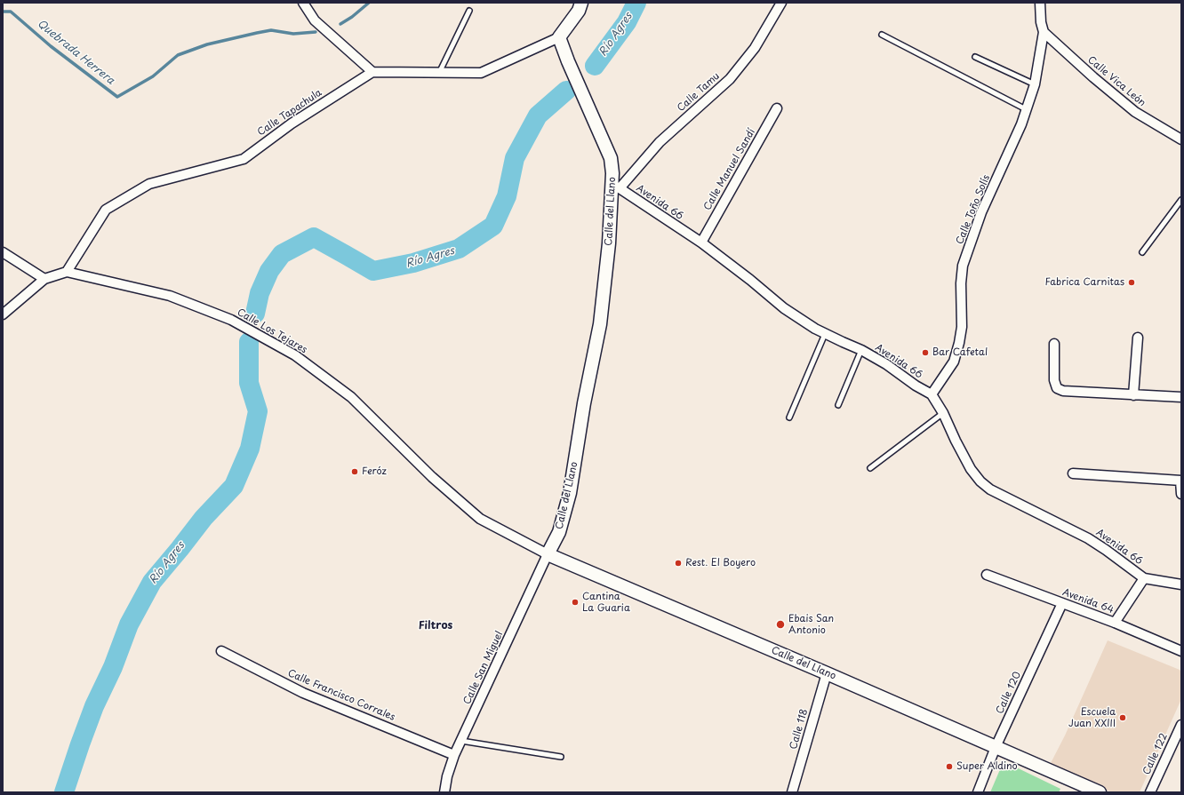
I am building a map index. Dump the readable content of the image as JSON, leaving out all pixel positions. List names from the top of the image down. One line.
{"streets":{"main road":["Calle del Llano"],"street":["Calle Vica León","Calle Tamu","Calle Tapachula","Calle Manuel Sandí","Avenida 66","Calle Toño Solís","Calle Los Tejares","Avenida 64","Calle San Miguel","Calle 120","Calle Francisco Corrales","Calle 118","Calle 122"]},"crossings":[["Calle Vica León","Calle Toño Solís"],["Calle Tamu","Avenida 66"],["Calle Tamu","Calle del Llano"],["Calle Tapachula","Calle Los Tejares"],["Calle Manuel Sandí","Avenida 66"],["Avenida 66","Calle Toño Solís"],["Avenida 66","Calle del Llano"],["Calle del Llano","Calle Los Tejares"],["Calle del Llano","Calle San Miguel"],["Calle del Llano","Calle 120"],["Calle del Llano","Calle 118"],["Calle Los Tejares","Calle San Miguel"],["Avenida 64","Calle 120"],["Calle San Miguel","Calle Francisco Corrales"]],"districts":["Filtros"],"water":["Río Agres","Quebrada Herrera"],"places":["Fabrica Carnitas","Bar Cafetal","Feróz","Rest. El Boyero","Cantina La Guaria","Ebais San Antonio","Escuela Juan XXIII","Super Aldino"]}
